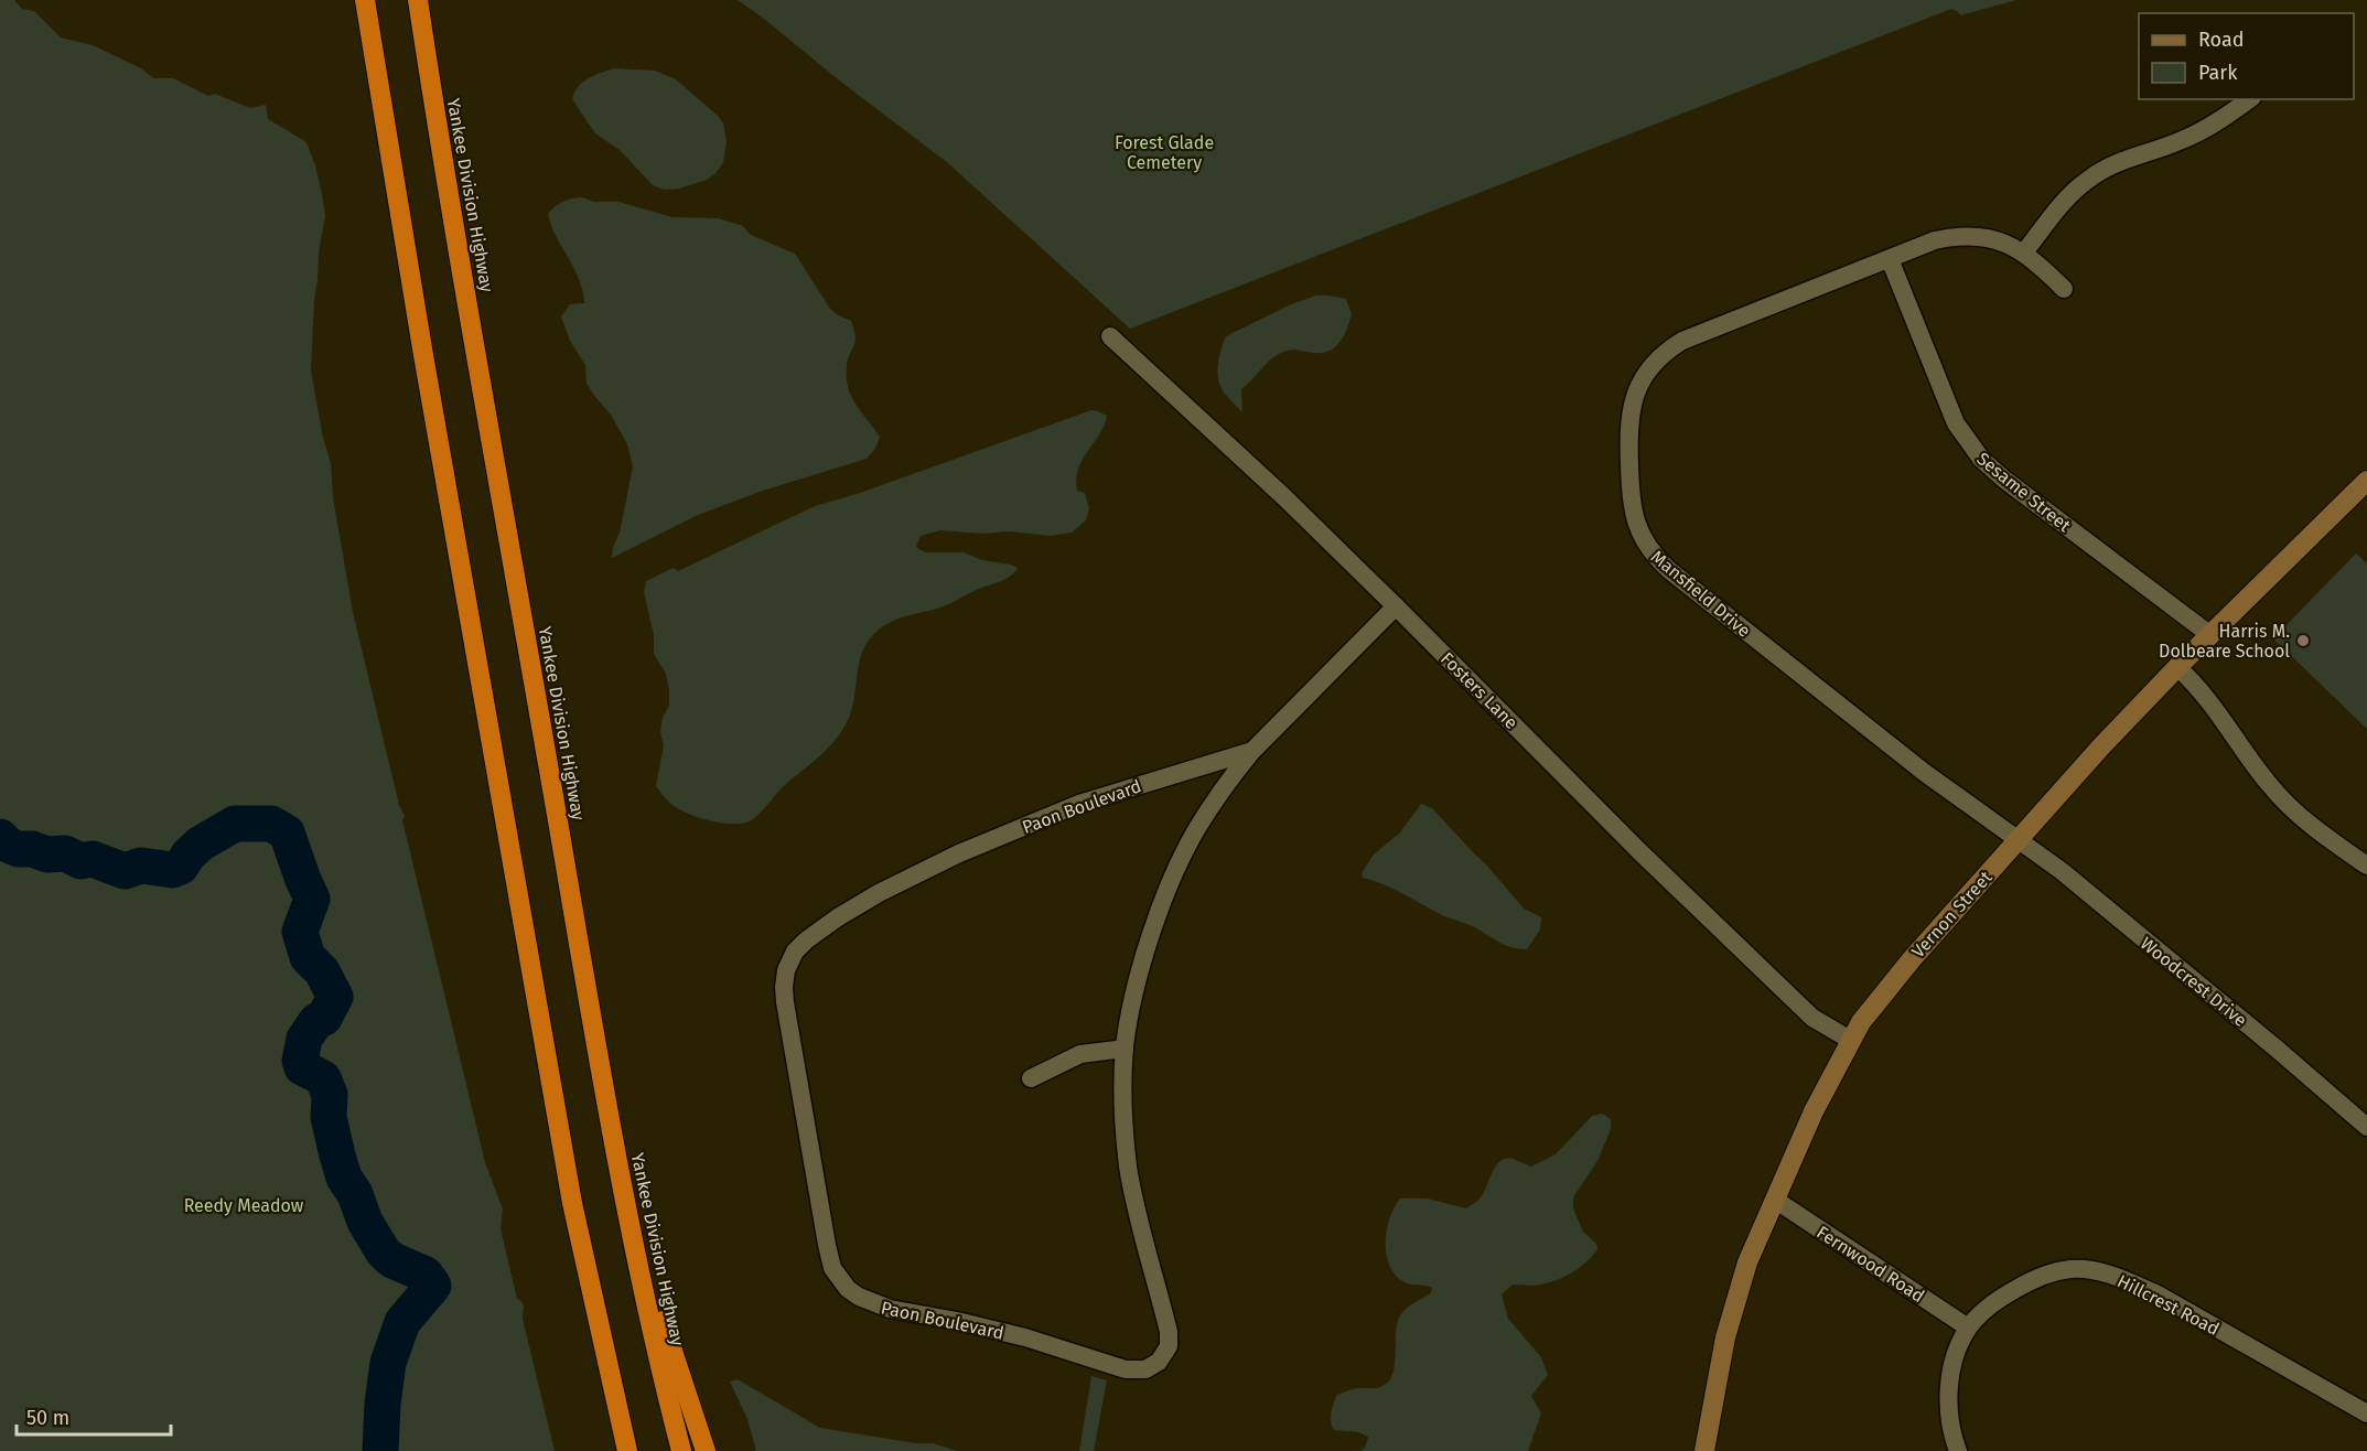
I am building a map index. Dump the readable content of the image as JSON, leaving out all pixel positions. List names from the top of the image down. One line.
{"streets":{"highway":["Yankee Division Highway"],"main road":["Vernon Street"],"street":["Sesame Street","Mansfield Drive","Fosters Lane","Paon Boulevard","Woodcrest Drive","Fernwood Road","Hillcrest Road"]},"crossings":[["Sesame Street","Mansfield Drive"],["Sesame Street","Vernon Street"],["Mansfield Drive","Vernon Street"],["Mansfield Drive","Woodcrest Drive"],["Fosters Lane","Paon Boulevard"],["Fosters Lane","Vernon Street"],["Vernon Street","Woodcrest Drive"],["Vernon Street","Fernwood Road"],["Fernwood Road","Hillcrest Road"]],"parks":["Forest Glade Cemetery","Reedy Meadow"],"places":["Harris M. Dolbeare School"],"legend":["Road","Park"],"scale_bar":"50 m"}
